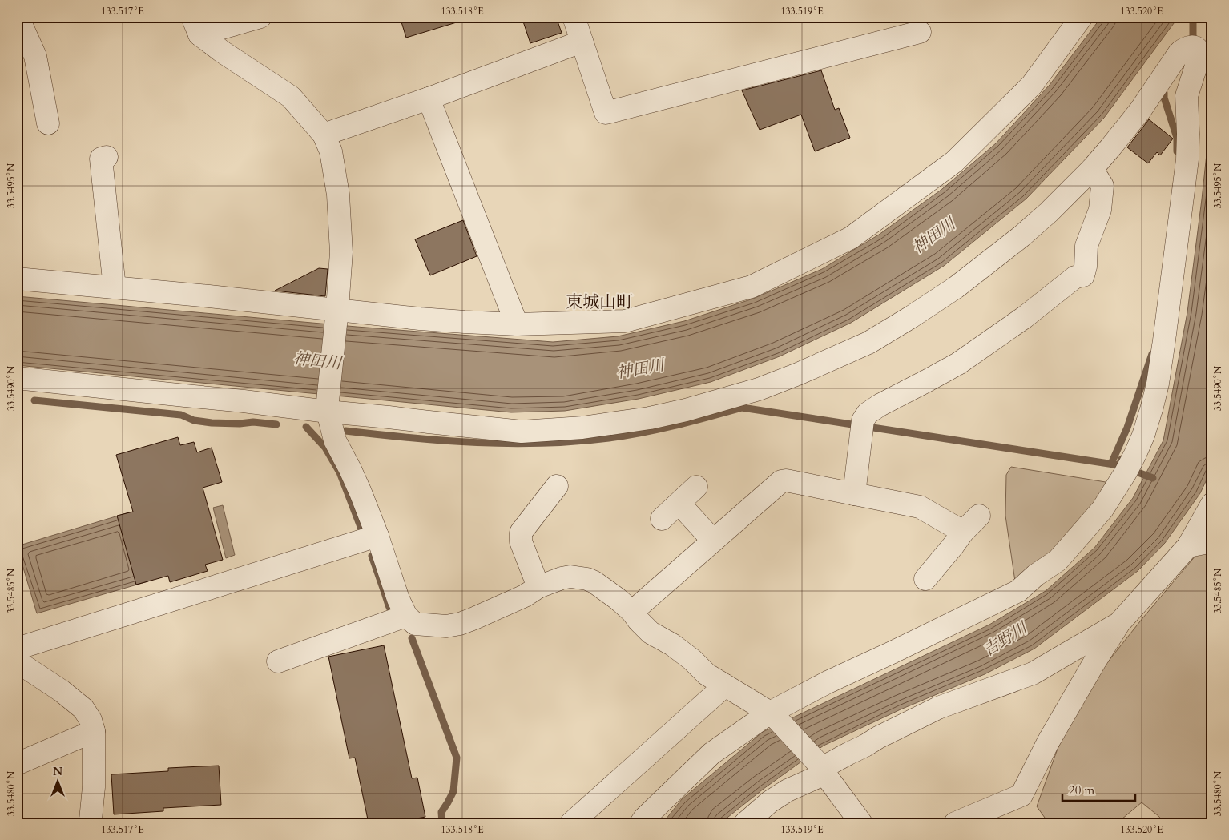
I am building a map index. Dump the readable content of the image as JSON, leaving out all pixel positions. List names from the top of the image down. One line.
{"districts":["東城山町"],"water":["神田川","吉野川"],"scale_bar":"20 m","north":"top","coordinates":["133.517°E","133.518°E","133.519°E","133.520°E","33.5495°N","33.5490°N","33.5485°N","33.5480°N"]}
